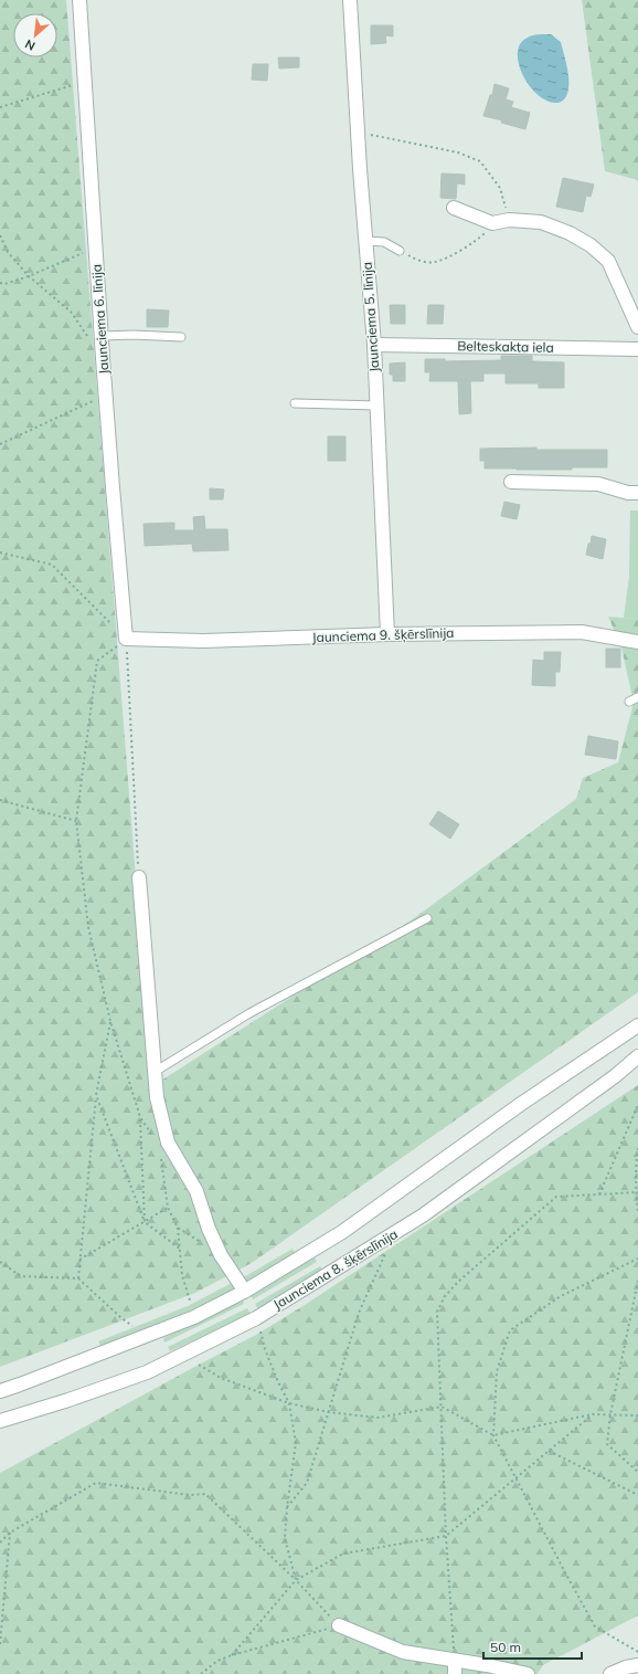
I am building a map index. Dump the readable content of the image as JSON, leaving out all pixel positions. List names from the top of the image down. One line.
{"streets":{"street":["Jaunciema 5. līnija","Jaunciema 6. līnija","Belteskakta iela","Jaunciema 9. šķērslīnija","Jaunciema 8. šķērslīnija"]},"crossings":[["Jaunciema 5. līnija","Belteskakta iela"],["Jaunciema 5. līnija","Jaunciema 9. šķērslīnija"],["Jaunciema 6. līnija","Jaunciema 9. šķērslīnija"]],"scale_bar":"50 m","north":"bottom left"}
